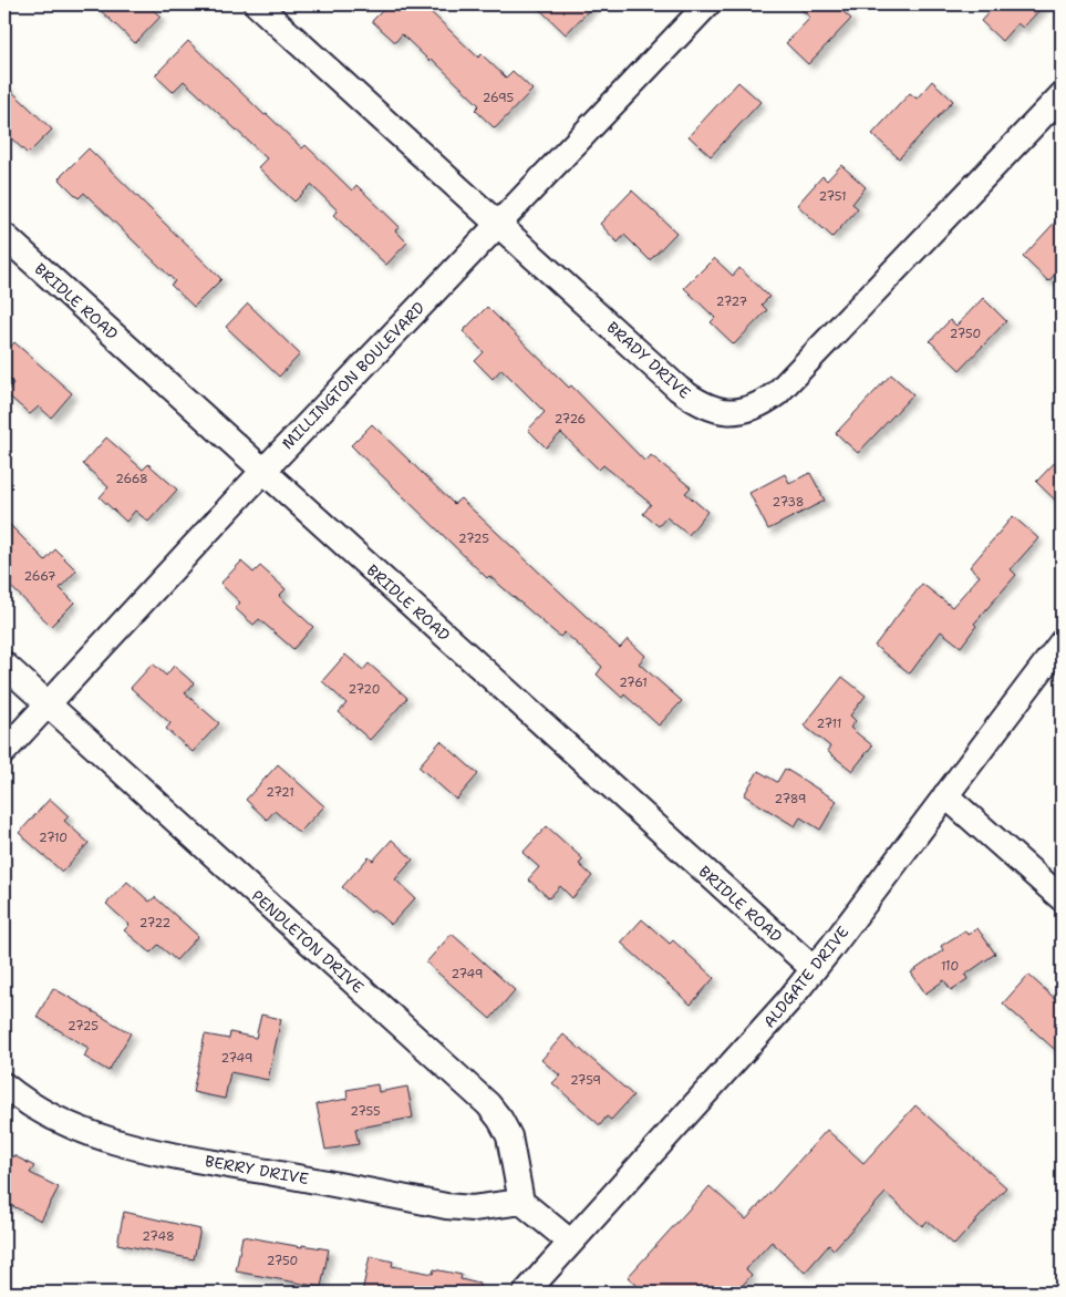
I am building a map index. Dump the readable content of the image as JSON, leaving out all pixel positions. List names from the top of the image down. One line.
{"streets":{"street":["BRIDLE ROAD","BRADY DRIVE","MILLINGTON BOULEVARD","PENDLETON DRIVE","ALDGATE DRIVE","BERRY DRIVE"]},"crossings":[["BRIDLE ROAD","MILLINGTON BOULEVARD"],["BRIDLE ROAD","ALDGATE DRIVE"],["BRADY DRIVE","MILLINGTON BOULEVARD"],["MILLINGTON BOULEVARD","PENDLETON DRIVE"],["PENDLETON DRIVE","BERRY DRIVE"]],"house_numbers":["2695","2751","2727","2750","2726","2668","2738","2725","2667","2761","2720","2711","2721","2789","2710","2722","110","2749","2725","2749","2759","2755","2748","2750"]}
